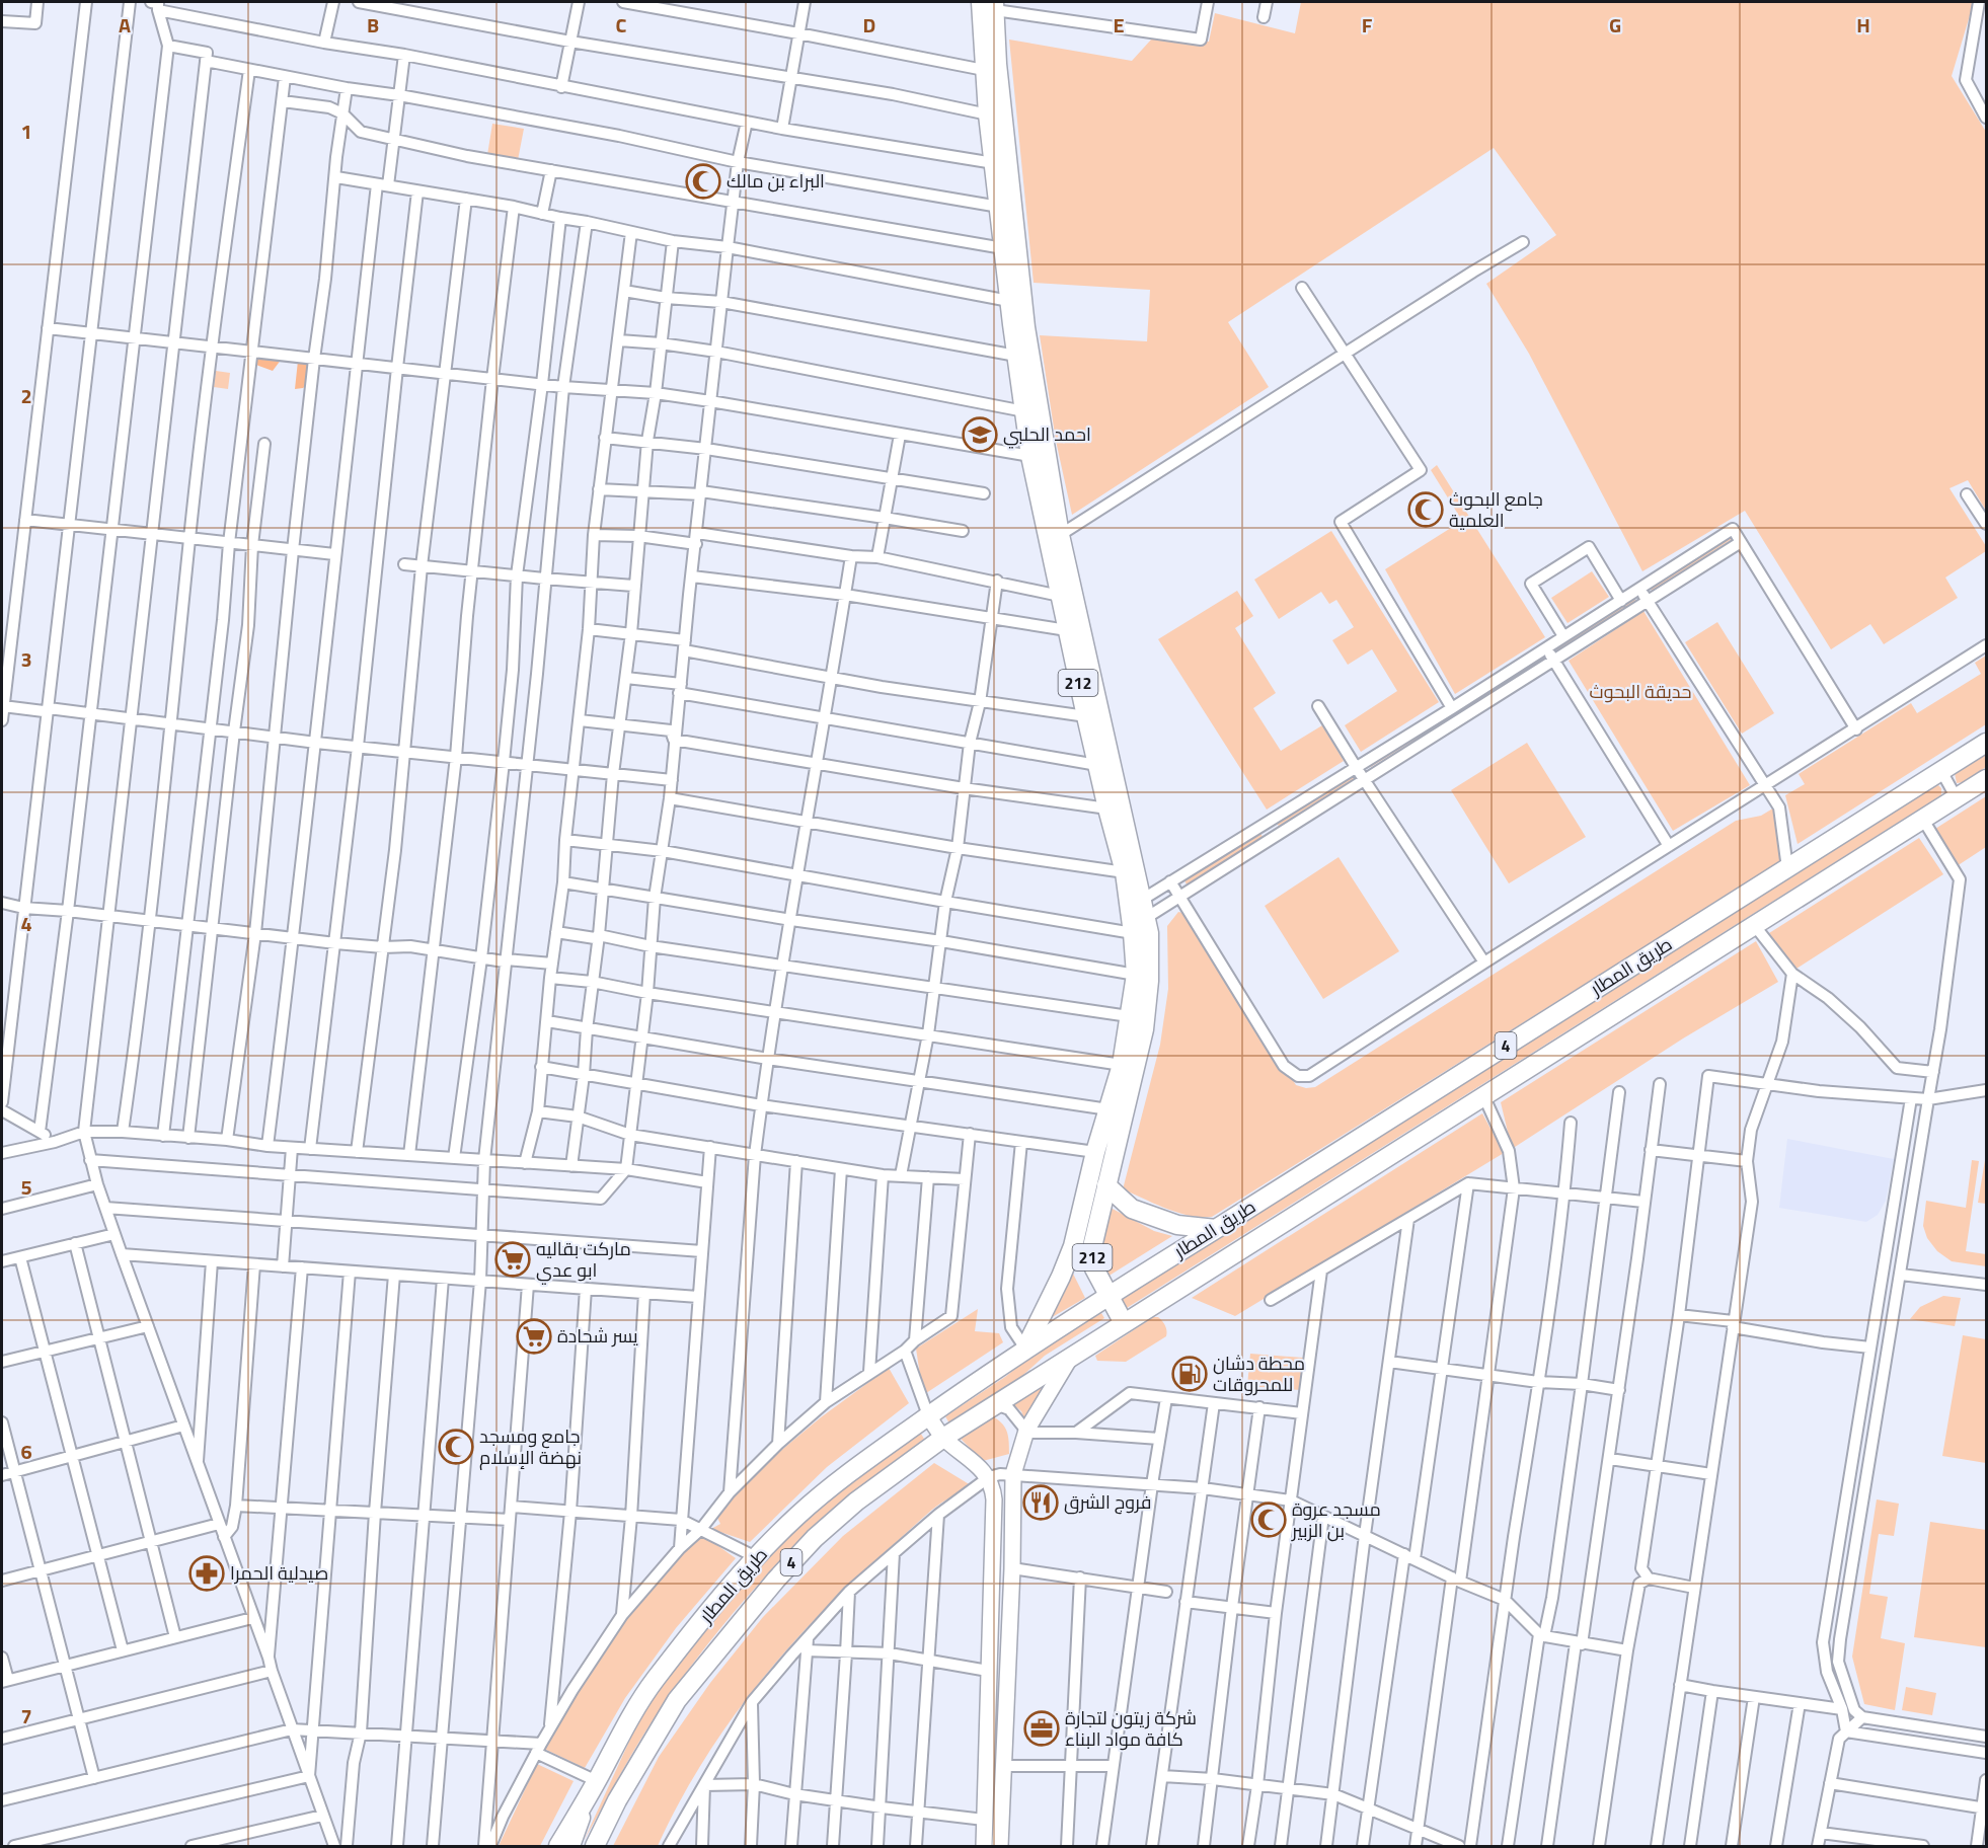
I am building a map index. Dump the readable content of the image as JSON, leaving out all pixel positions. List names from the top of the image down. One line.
{"streets":{"main road":["212","طريق المطار","4"]},"crossings":[["212","طريق المطار"],["طريق المطار","4"]],"parks":["حديقة البحوث"],"places":{"mosque":["البراء بن مالك","جامع البحوث العلمية","جامع ومسجد نهضة الإسلام","مسجد عروة بن الزبير"],"school or university":["احمد الحلبي"],"supermarket":["ماركت بقاليه ابو عدي","يسر شحادة"],"fuel station":["محطة دشان للمحروقات"],"restaurant":["فروج الشرق"],"pharmacy":["صيدلية الحمرا"],"office":["شركة زيتون لتجارة كافة مواد البناء"]},"grid":{"columns":["A","B","C","D","E","F","G","H"],"rows":["1","2","3","4","5","6","7"]}}
